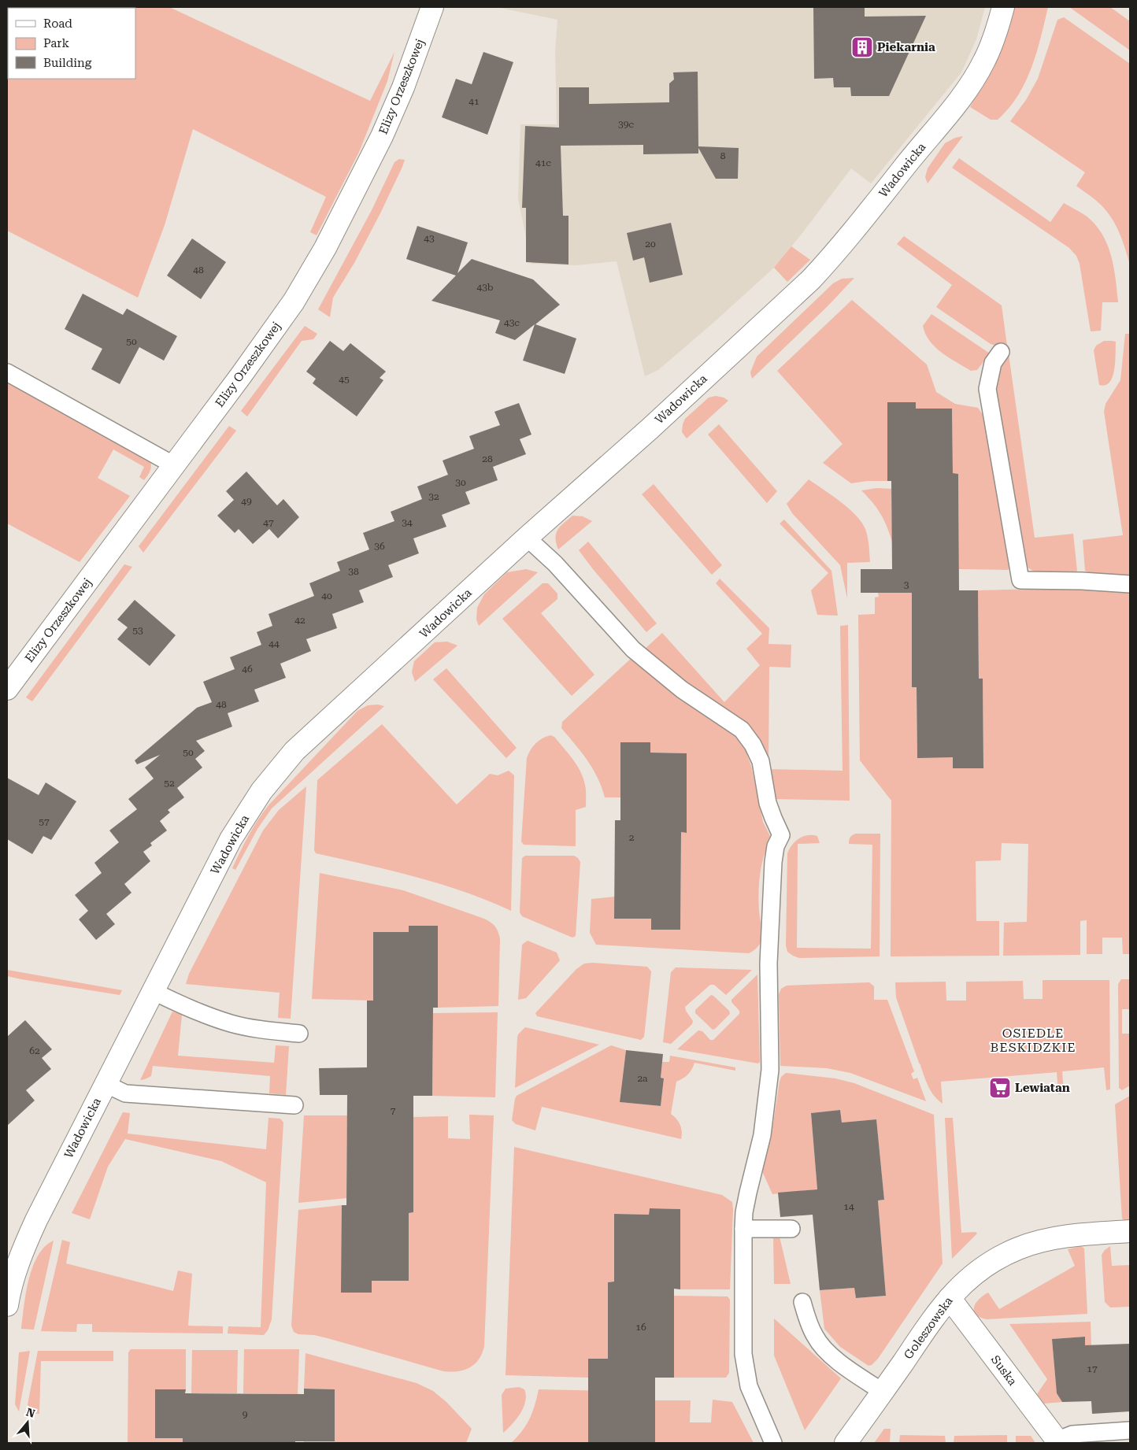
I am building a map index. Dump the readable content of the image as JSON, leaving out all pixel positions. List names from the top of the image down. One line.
{"streets":{"street":["Elizy Orzeszkowej","Wadowicka","Goleszowska","Suska"]},"crossings":[["Goleszowska","Suska"]],"districts":["OSIEDLE BESKIDZKIE"],"places":{"building":["Piekarnia"],"supermarket":["Lewiatan"]},"house_numbers":["41","39c","8","41c","43","20","48","43b","43c","50","45","28","30","32","49","47","34","36","38","3","40","42","53","44","46","48","50","52","57","2","62","2a","7","14","16","17","9"],"legend":["Road","Park","Building"],"north":"top"}
